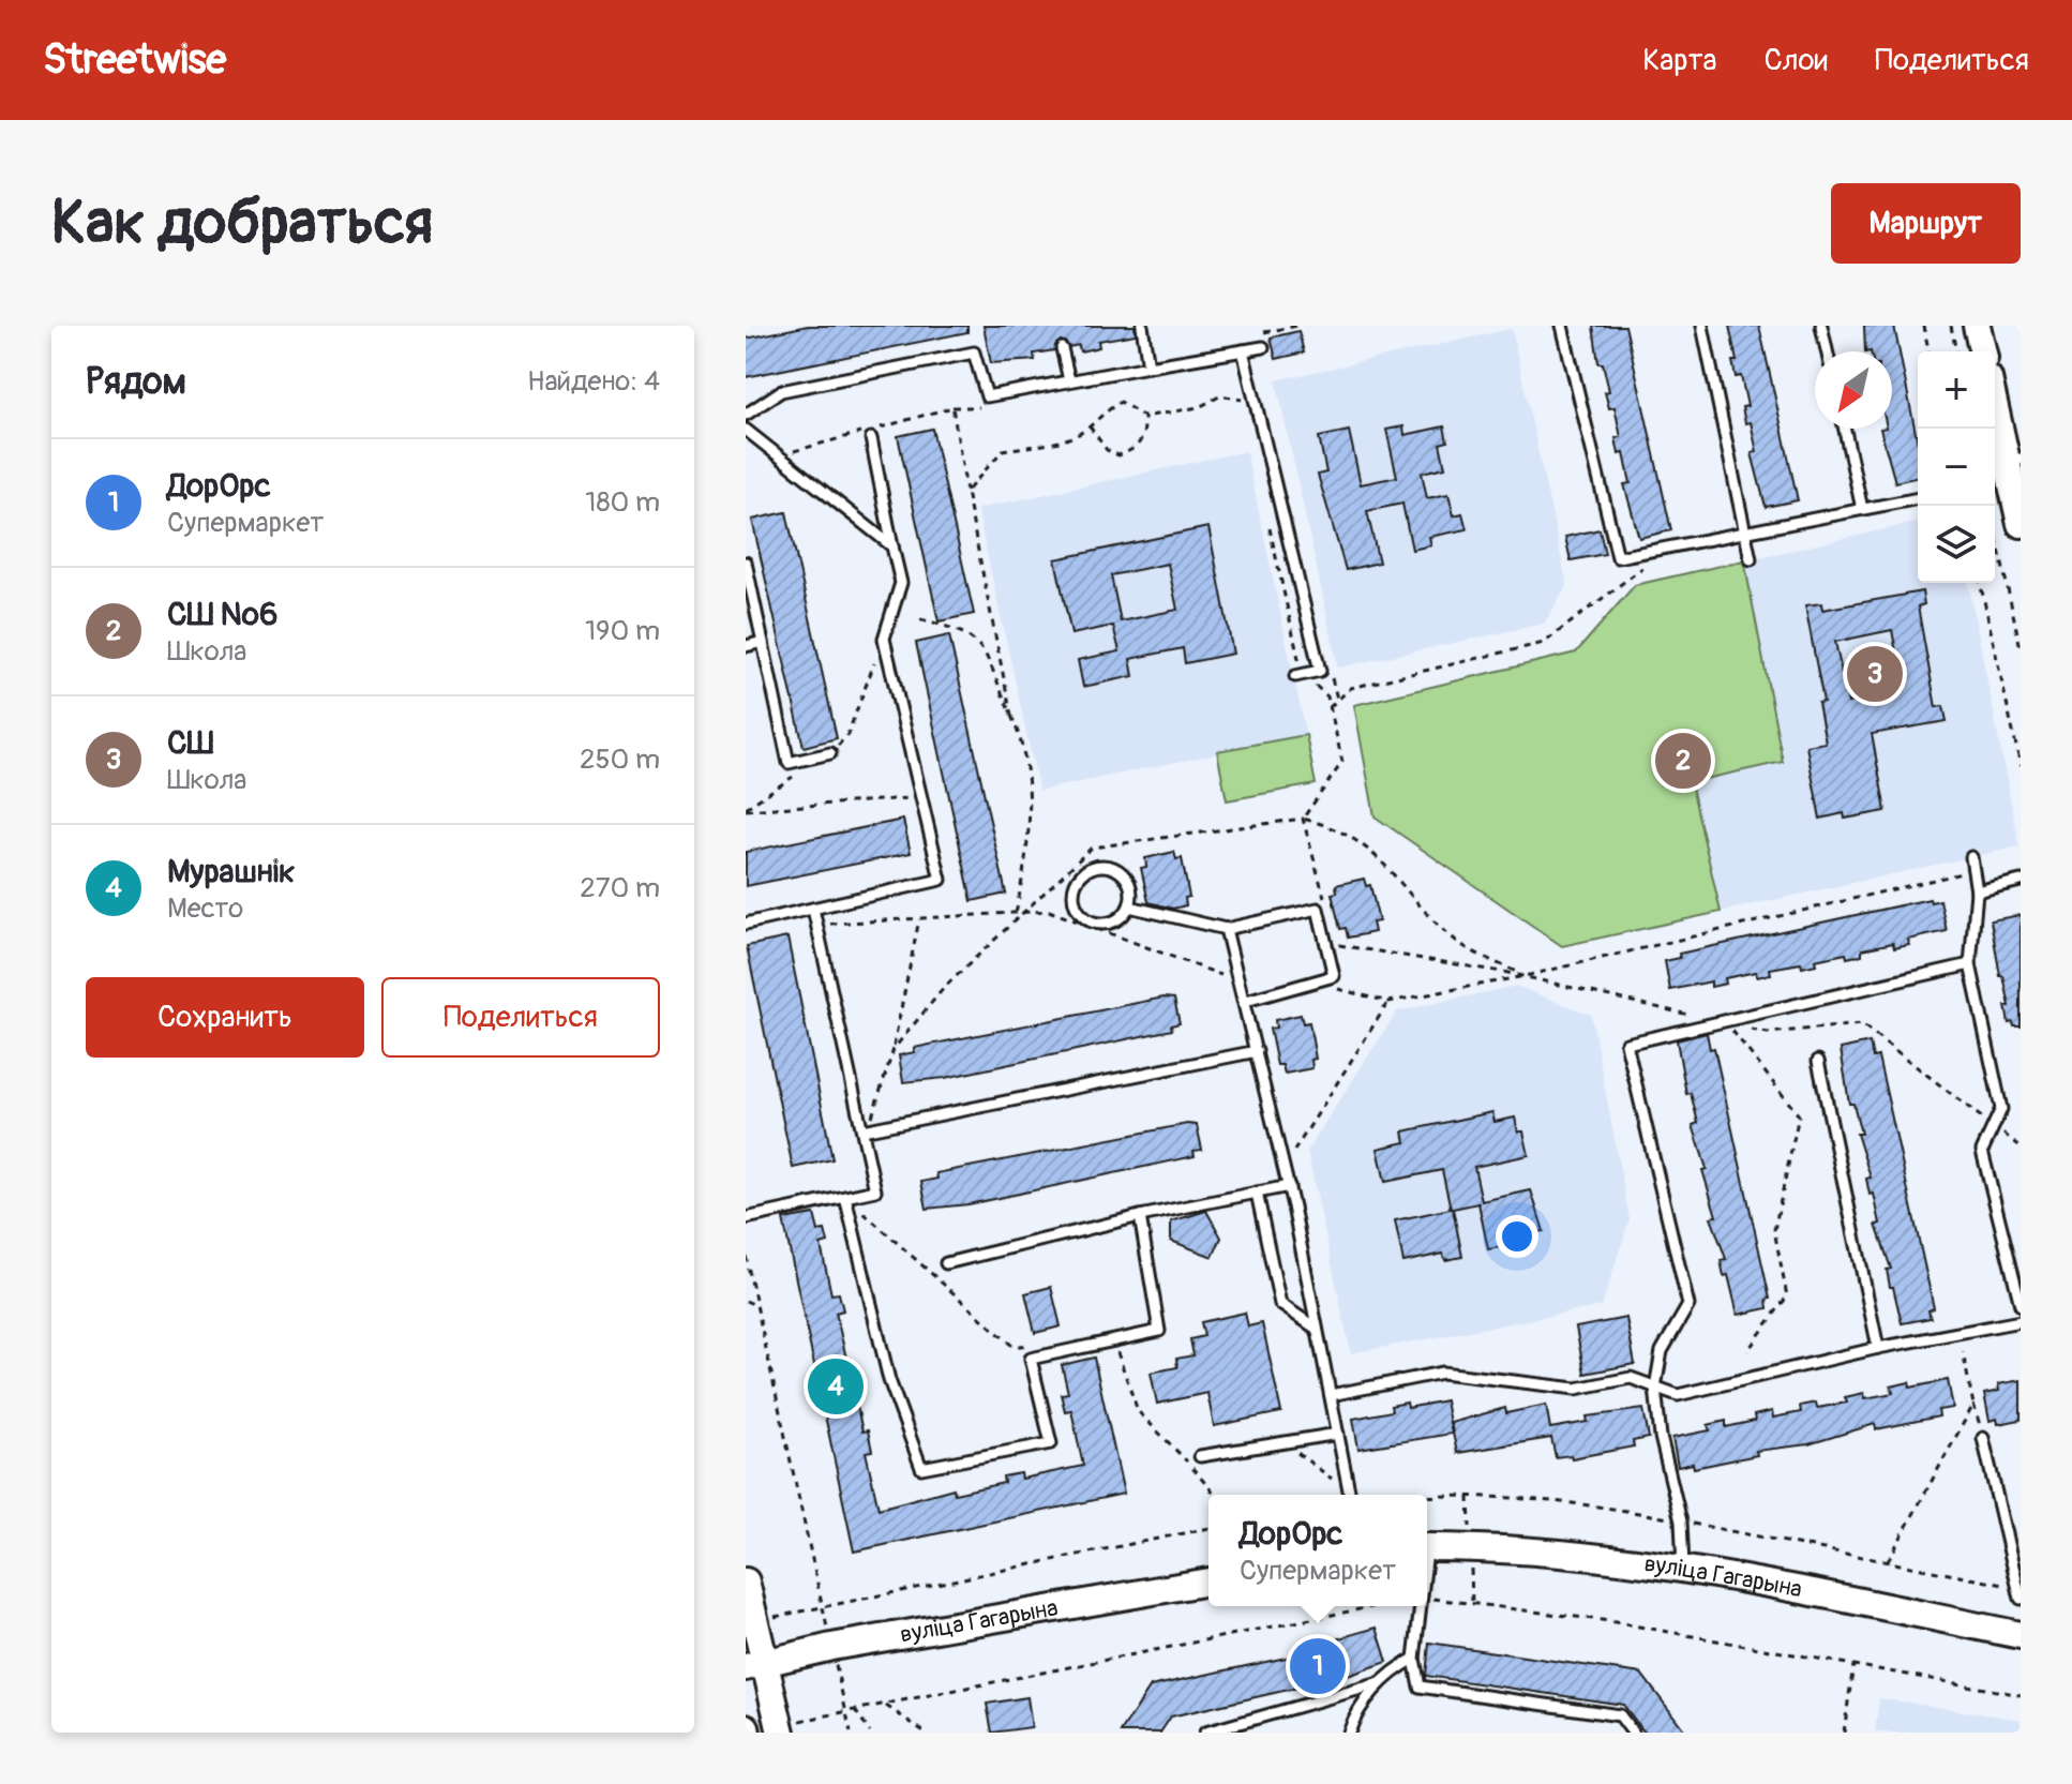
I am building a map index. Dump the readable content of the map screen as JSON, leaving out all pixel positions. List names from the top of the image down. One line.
{"streets":{"main road":["вуліца Гагарына"]},"north":"bottom left","page":{"header":"Streetwise","nav":["Карта","Слои","Поделиться"],"buttons":["Маршрут",["Сохранить","Поделиться"]],"title":"Как добраться","heading":["Рядом","Найдено: 4"],"map_buttons":["+","−"],"list":[{"mark":"1","name":"ДорОрс","note":"Супермаркет","value":"180 m"},{"mark":"2","name":"СШ №6","note":"Школа","value":"190 m"},{"mark":"3","name":"СШ","note":"Школа","value":"250 m"},{"mark":"4","name":"Мурашнік","note":"Место","value":"270 m"}],"pins":["3","2","4","1"],"popup":["ДорОрс","Супермаркет"]}}
